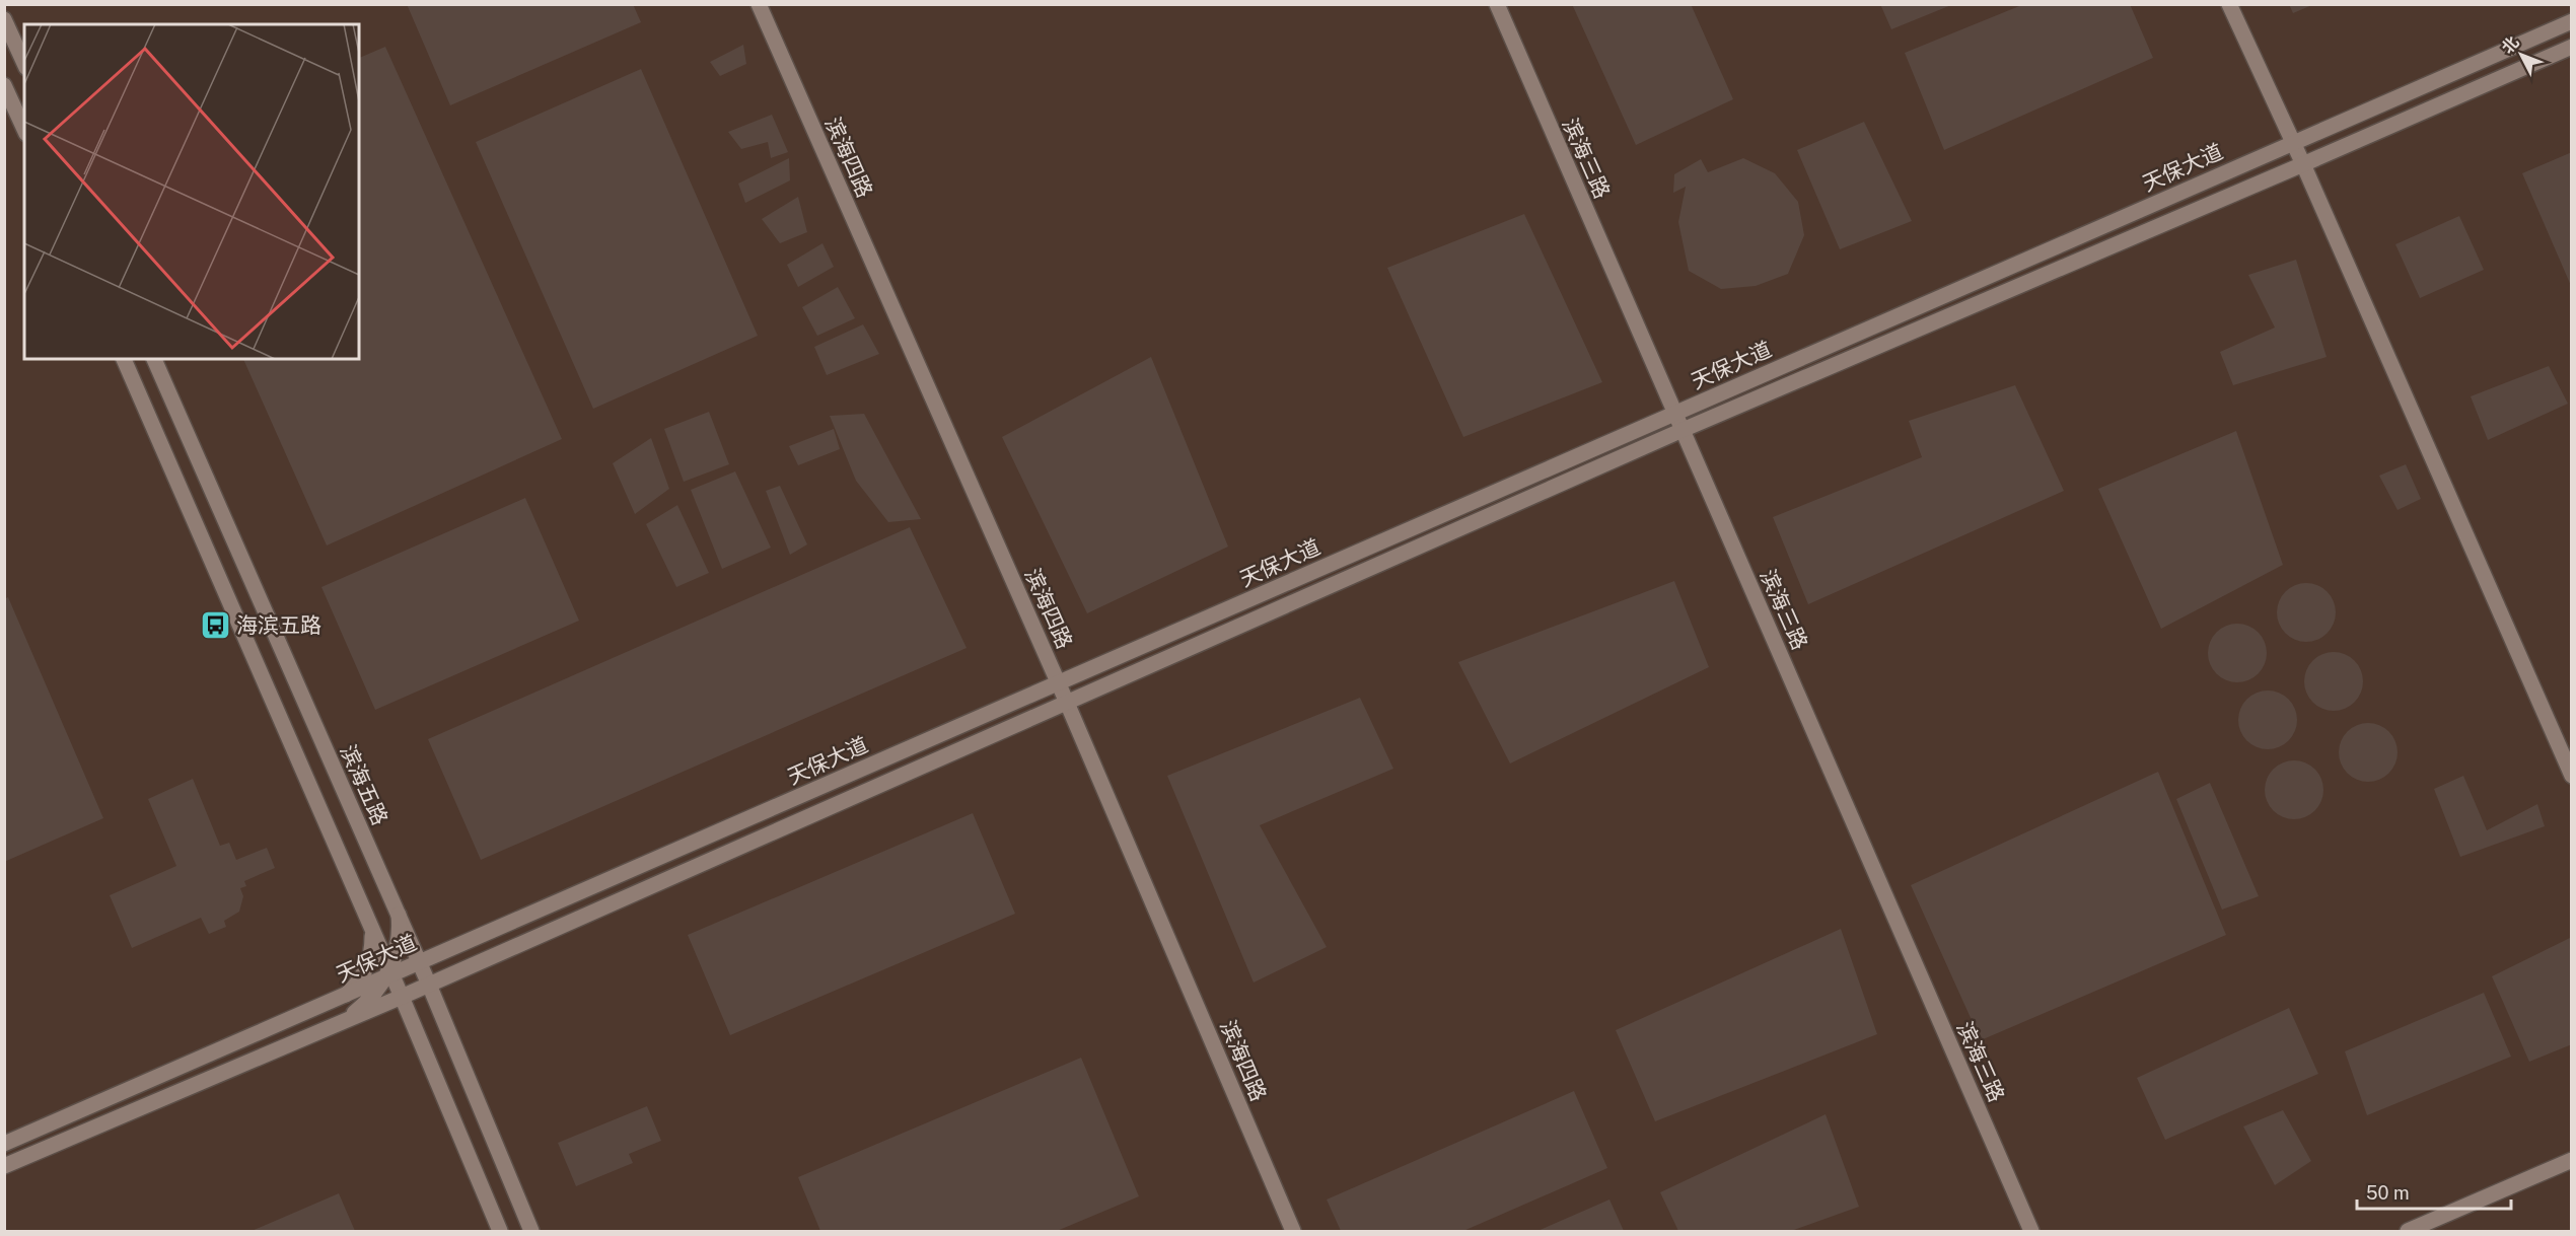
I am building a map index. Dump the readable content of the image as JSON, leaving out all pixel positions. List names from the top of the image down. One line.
{"streets":{"street":["滨海四路","滨海三路","天保大道","滨海五路"]},"crossings":[["滨海四路","天保大道"],["滨海三路","天保大道"],["天保大道","滨海五路"]],"places":{"bus stop":["海滨五路"]},"scale_bar":"50 m","north":"top left"}
